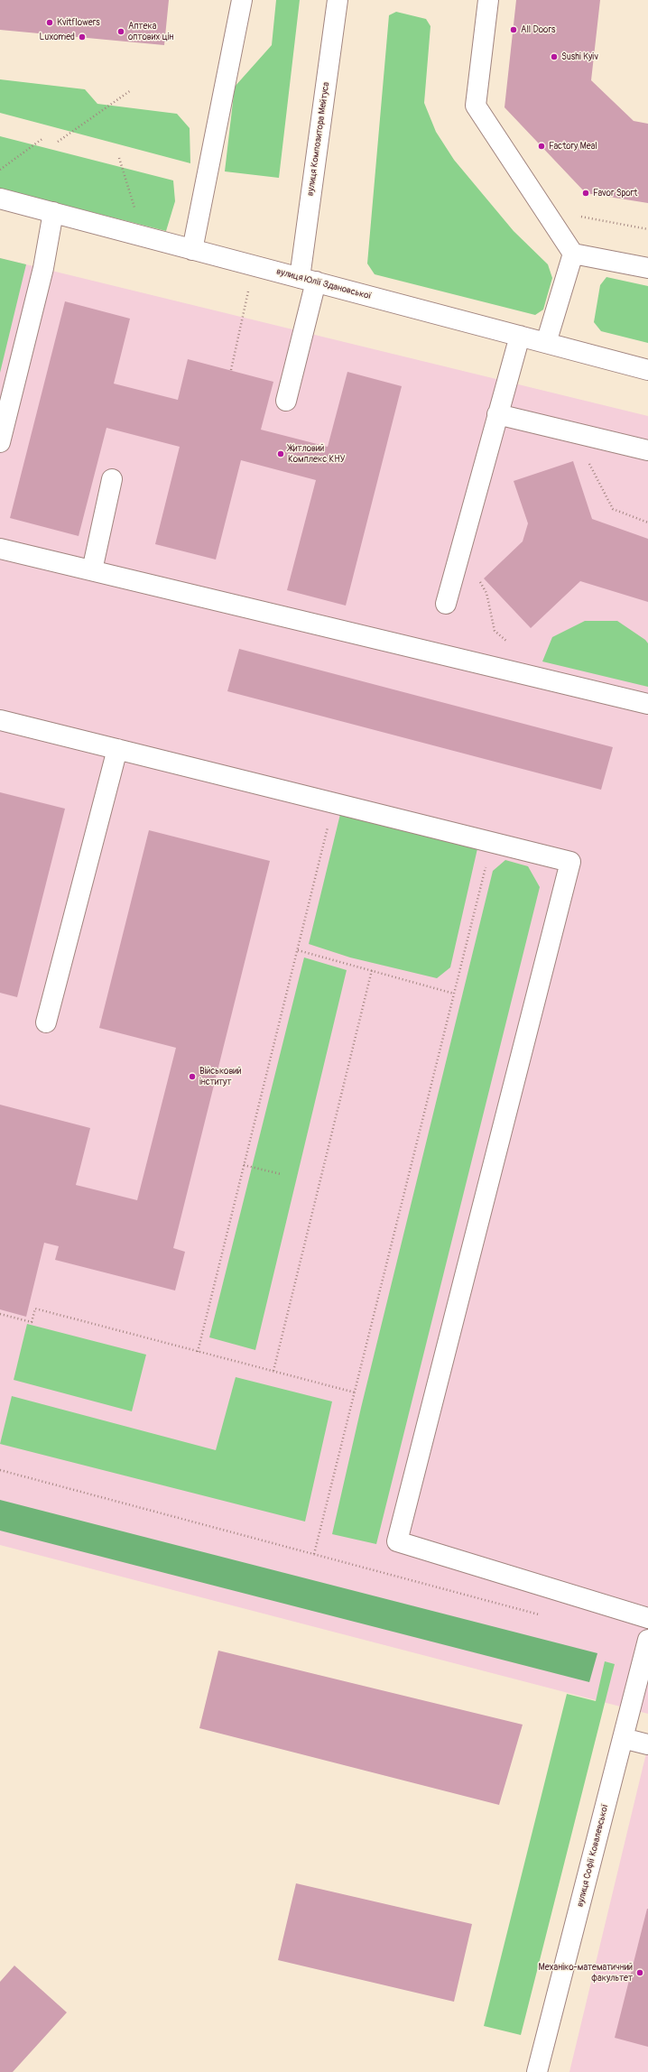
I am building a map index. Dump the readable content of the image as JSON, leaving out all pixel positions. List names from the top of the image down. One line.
{"streets":{"street":["вулиця Композитора Мейтуса","вулиця Юлії Здановської","вулиця Софії Ковалевської"]},"crossings":[["вулиця Композитора Мейтуса","вулиця Юлії Здановської"]],"places":["Kvitflowers","All Doors","Аптека оптових цін","Luxomed","Sushi Kyiv","Factory Meal","Favor Sport","Житловий Комплекс КНУ","Військовий інститут","Механіко-математичний факультет"]}
